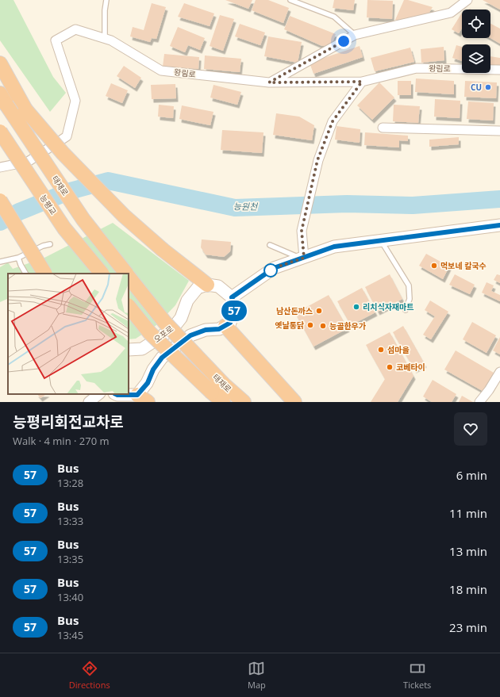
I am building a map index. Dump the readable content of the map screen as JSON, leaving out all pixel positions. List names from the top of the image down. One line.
{"streets":{"highway":["태재로","능평교"],"main road":["오포로"],"street":["왕림로"]},"water":["능원천"],"places":["CU","먹보네 칼국수","리치식자재마트","남산돈까스","옛날통닭","능골한우가","섬마을","코베타이"],"lines":["bus line 57"],"page":{"on_map":"57","heading":["능평리회전교차로","Walk · 4 min · 270 m"],"list":[{"mark":"57","name":"Bus","note":"13:28","value":"6 min"},{"mark":"57","name":"Bus","note":"13:33","value":"11 min"},{"mark":"57","name":"Bus","note":"13:35","value":"13 min"},{"mark":"57","name":"Bus","note":"13:40","value":"18 min"},{"mark":"57","name":"Bus","note":"13:45","value":"23 min"}],"tabs":["Directions","Map","Tickets"]}}
